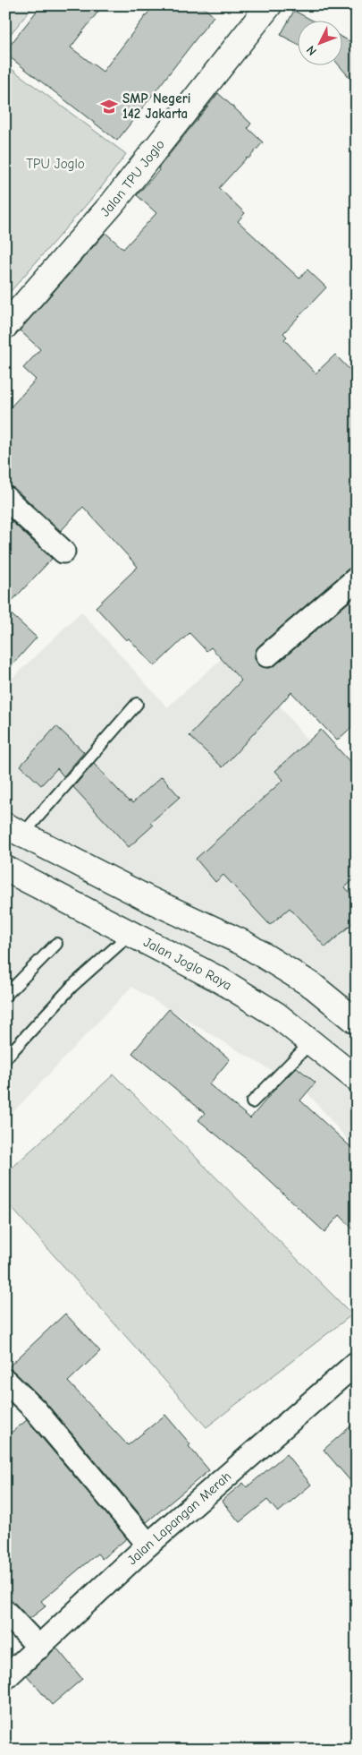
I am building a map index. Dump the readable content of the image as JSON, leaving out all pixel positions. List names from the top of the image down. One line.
{"streets":{"main road":["Jalan TPU Joglo","Jalan Joglo Raya"],"street":["Jalan Lapangan Merah"]},"parks":["TPU Joglo"],"places":{"school or university":["SMP Negeri 142 Jakarta"]},"north":"bottom left"}
